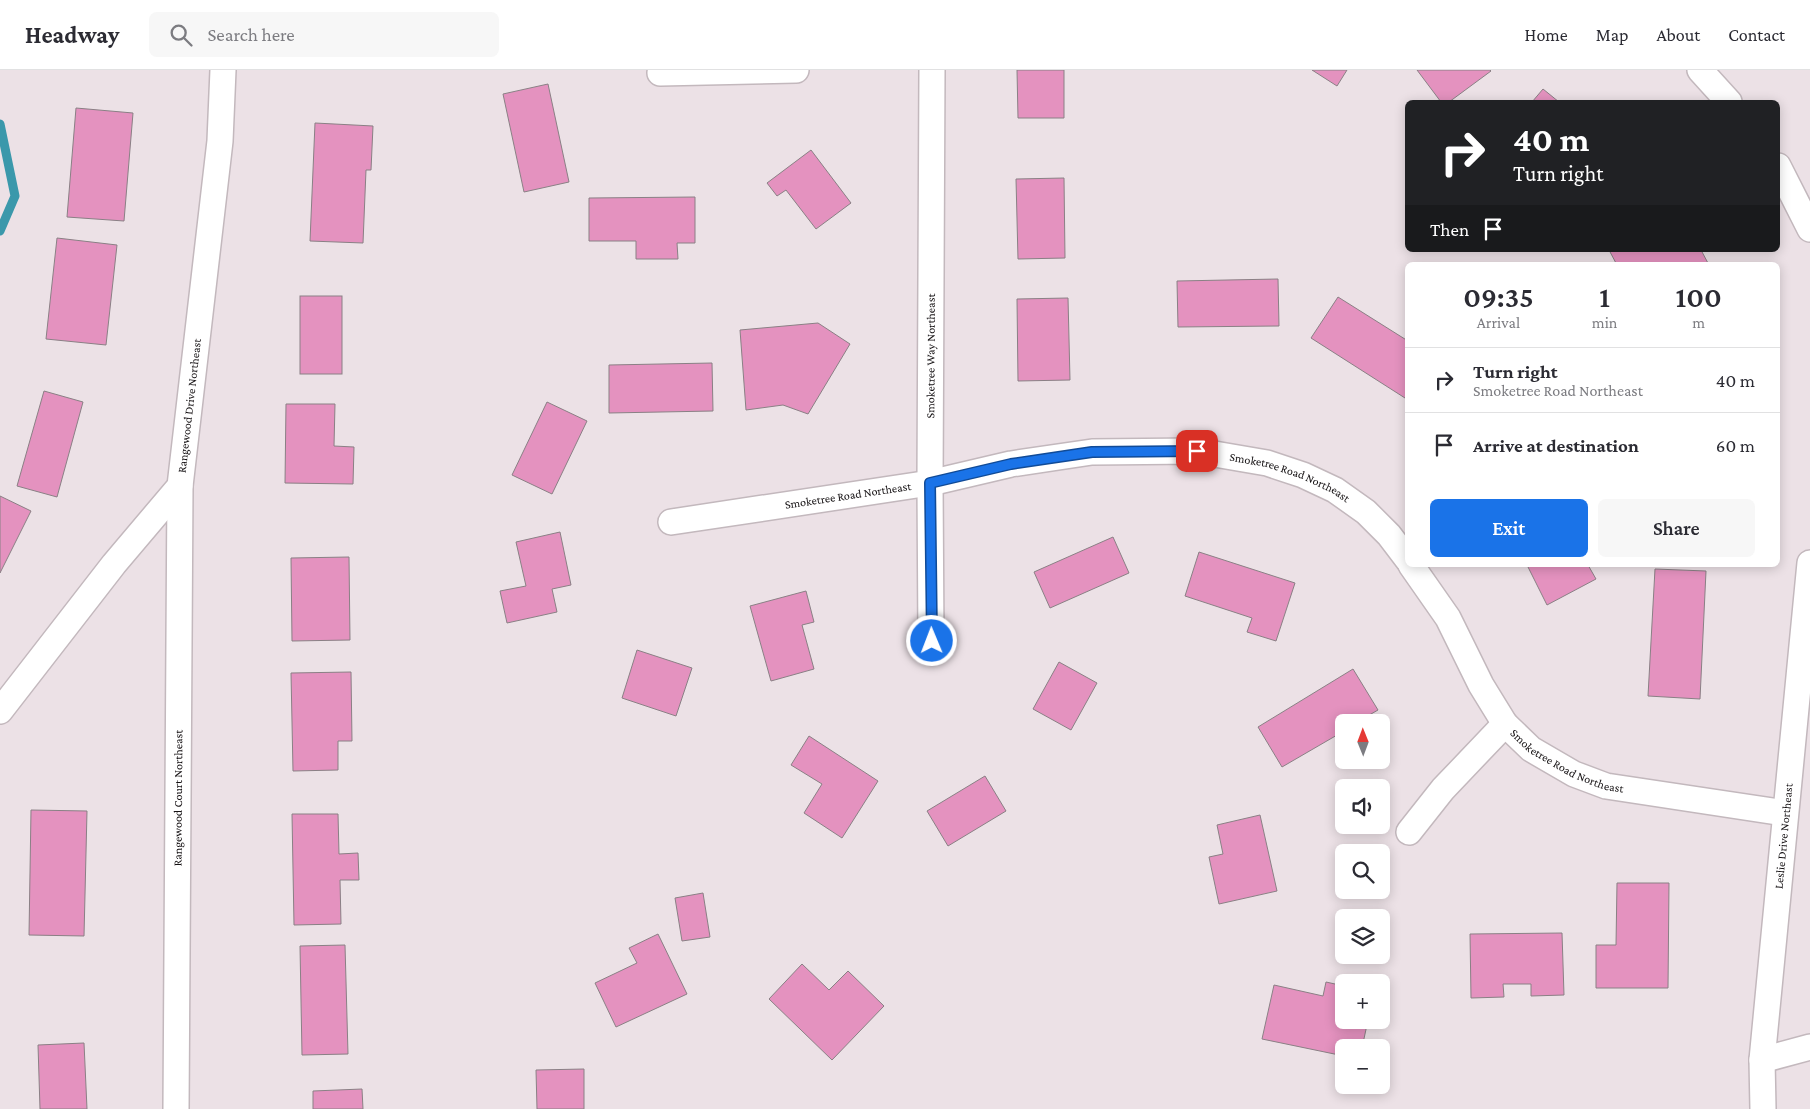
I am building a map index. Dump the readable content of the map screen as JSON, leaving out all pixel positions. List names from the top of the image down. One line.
{"streets":{"street":["Smoketree Way Northeast","Rangewood Drive Northeast","Smoketree Road Northeast","Rangewood Court Northeast","Leslie Drive Northeast"]},"crossings":[["Smoketree Way Northeast","Smoketree Road Northeast"],["Rangewood Drive Northeast","Rangewood Court Northeast"],["Smoketree Road Northeast","Leslie Drive Northeast"]],"north":"top","page":{"header":"Headway","search":"Search here","nav":["Home","Map","About","Contact"],"turn":["40 m","Turn right"],"then":"Then","eta":["09:35","Arrival","1","min","100","m"],"list":[{"name":"Turn right","note":"Smoketree Road Northeast","value":"40 m"},{"name":"Arrive at destination","value":"60 m"}],"buttons":["Exit","Share"],"map_buttons":["+","−"]}}
